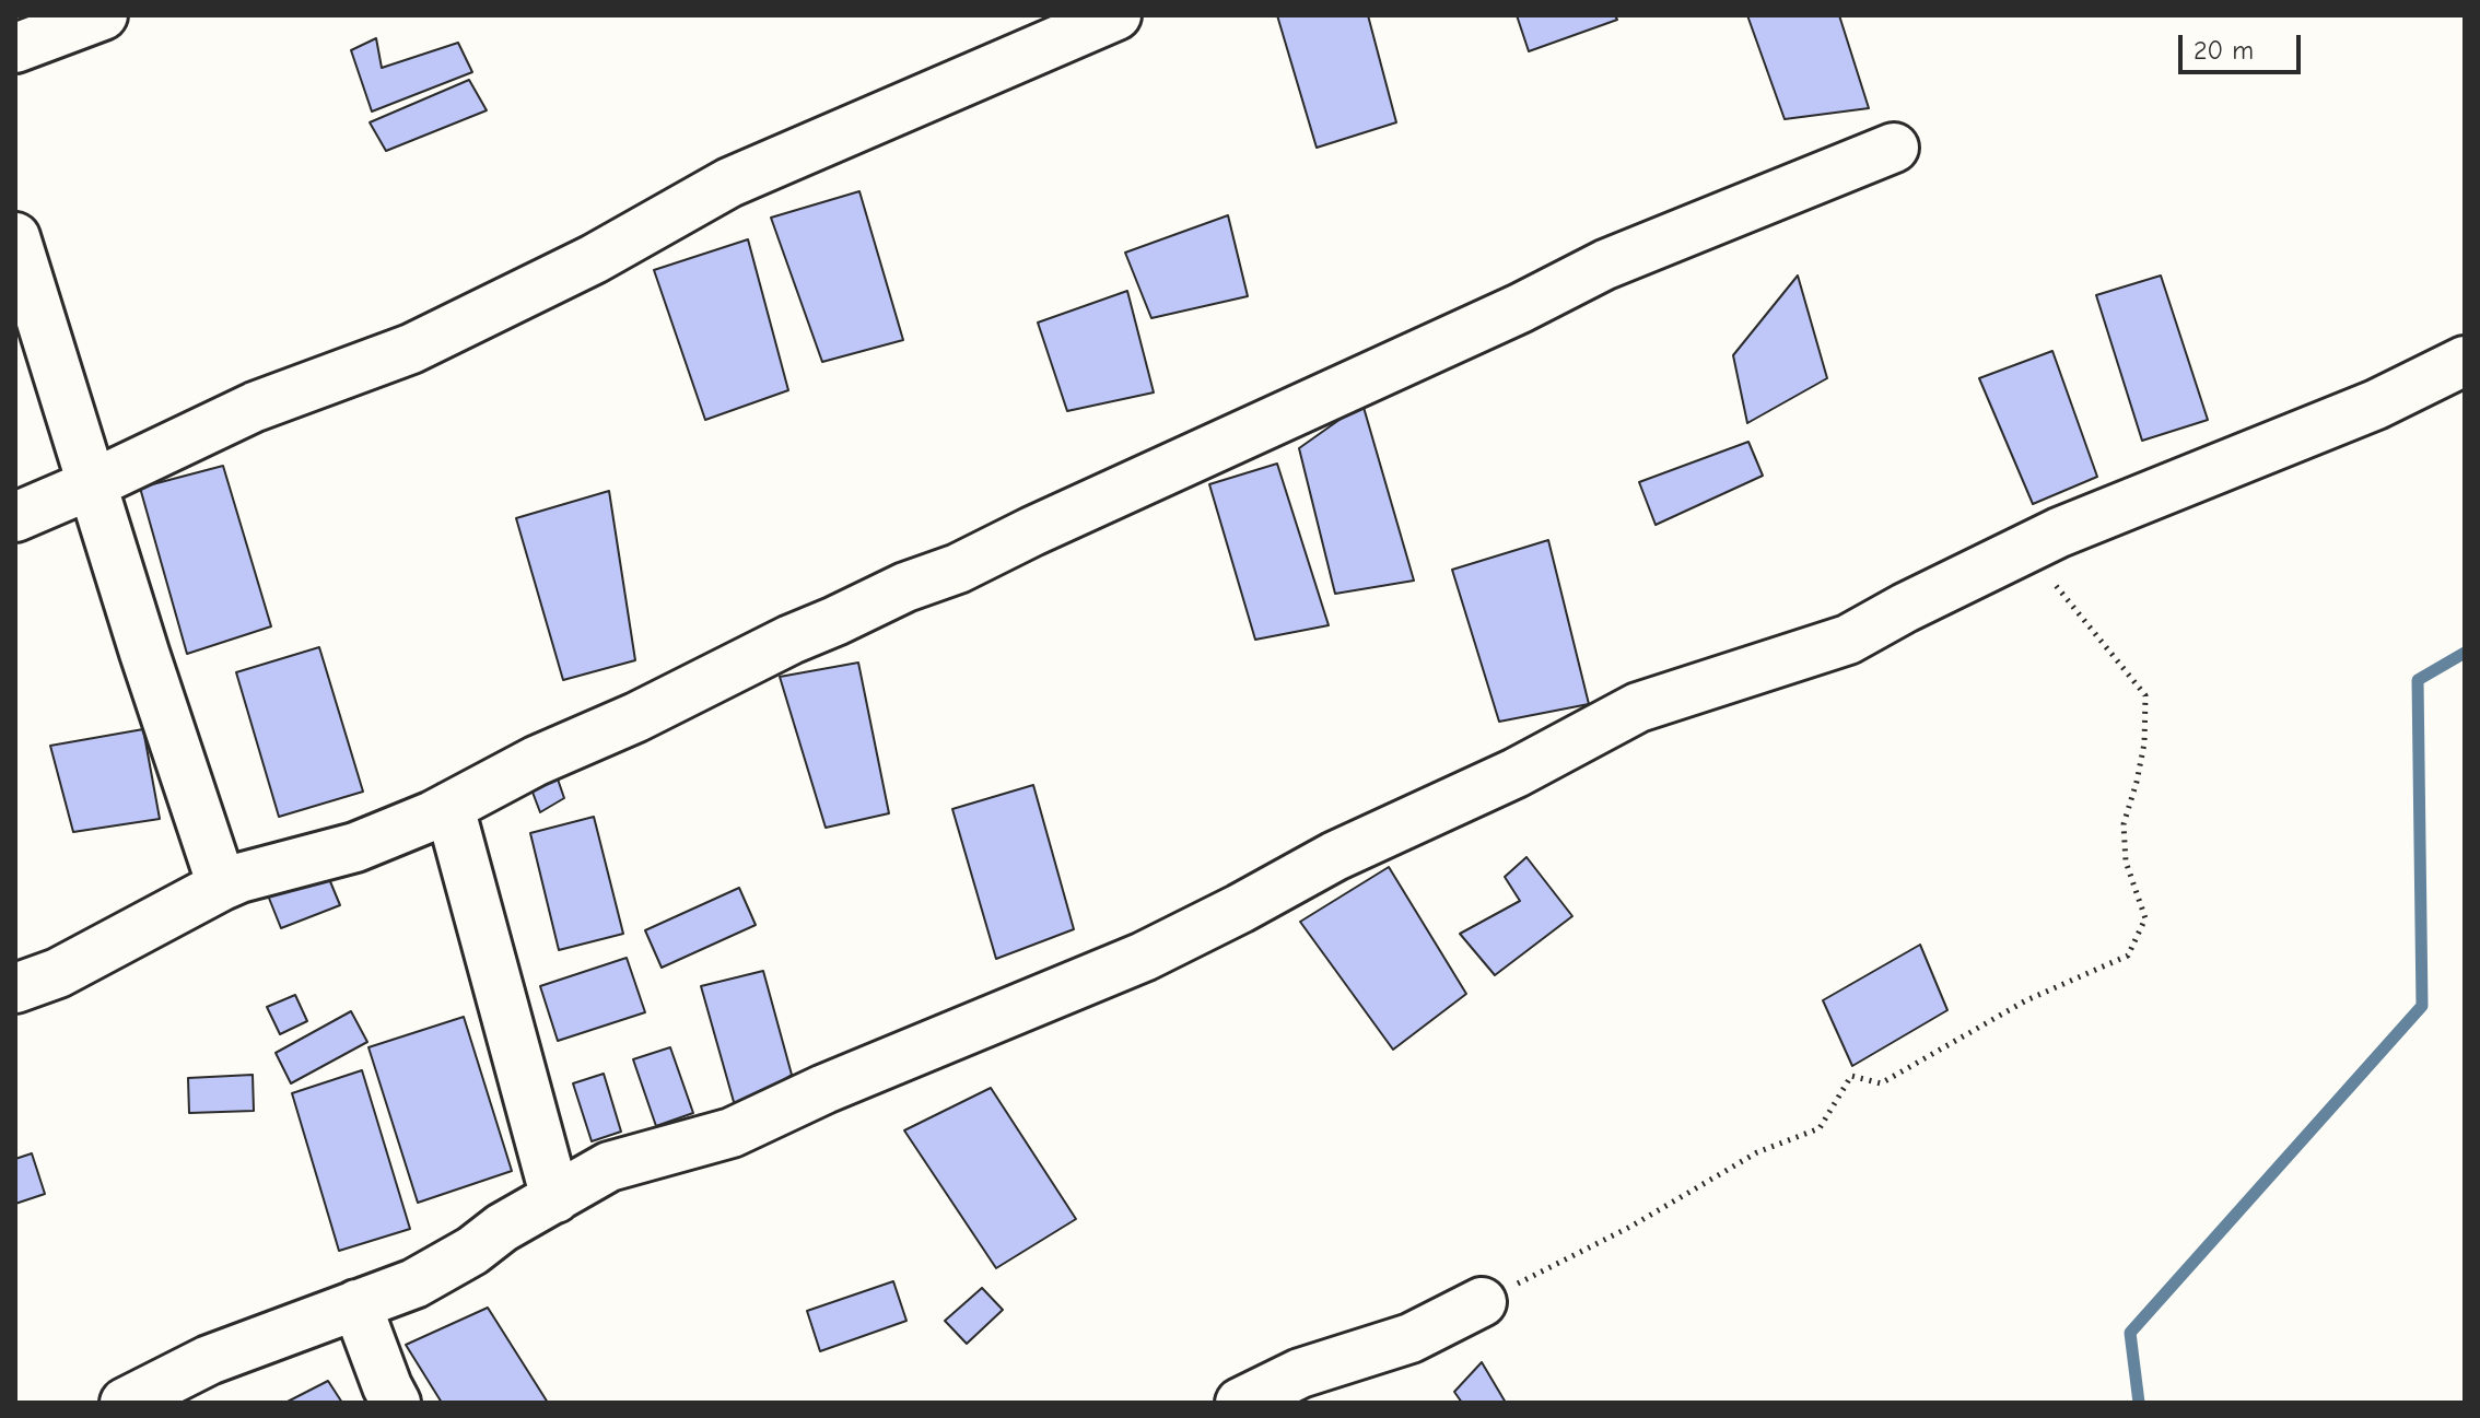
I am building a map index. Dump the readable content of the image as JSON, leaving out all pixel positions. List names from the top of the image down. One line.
{"scale_bar":"20 m"}
